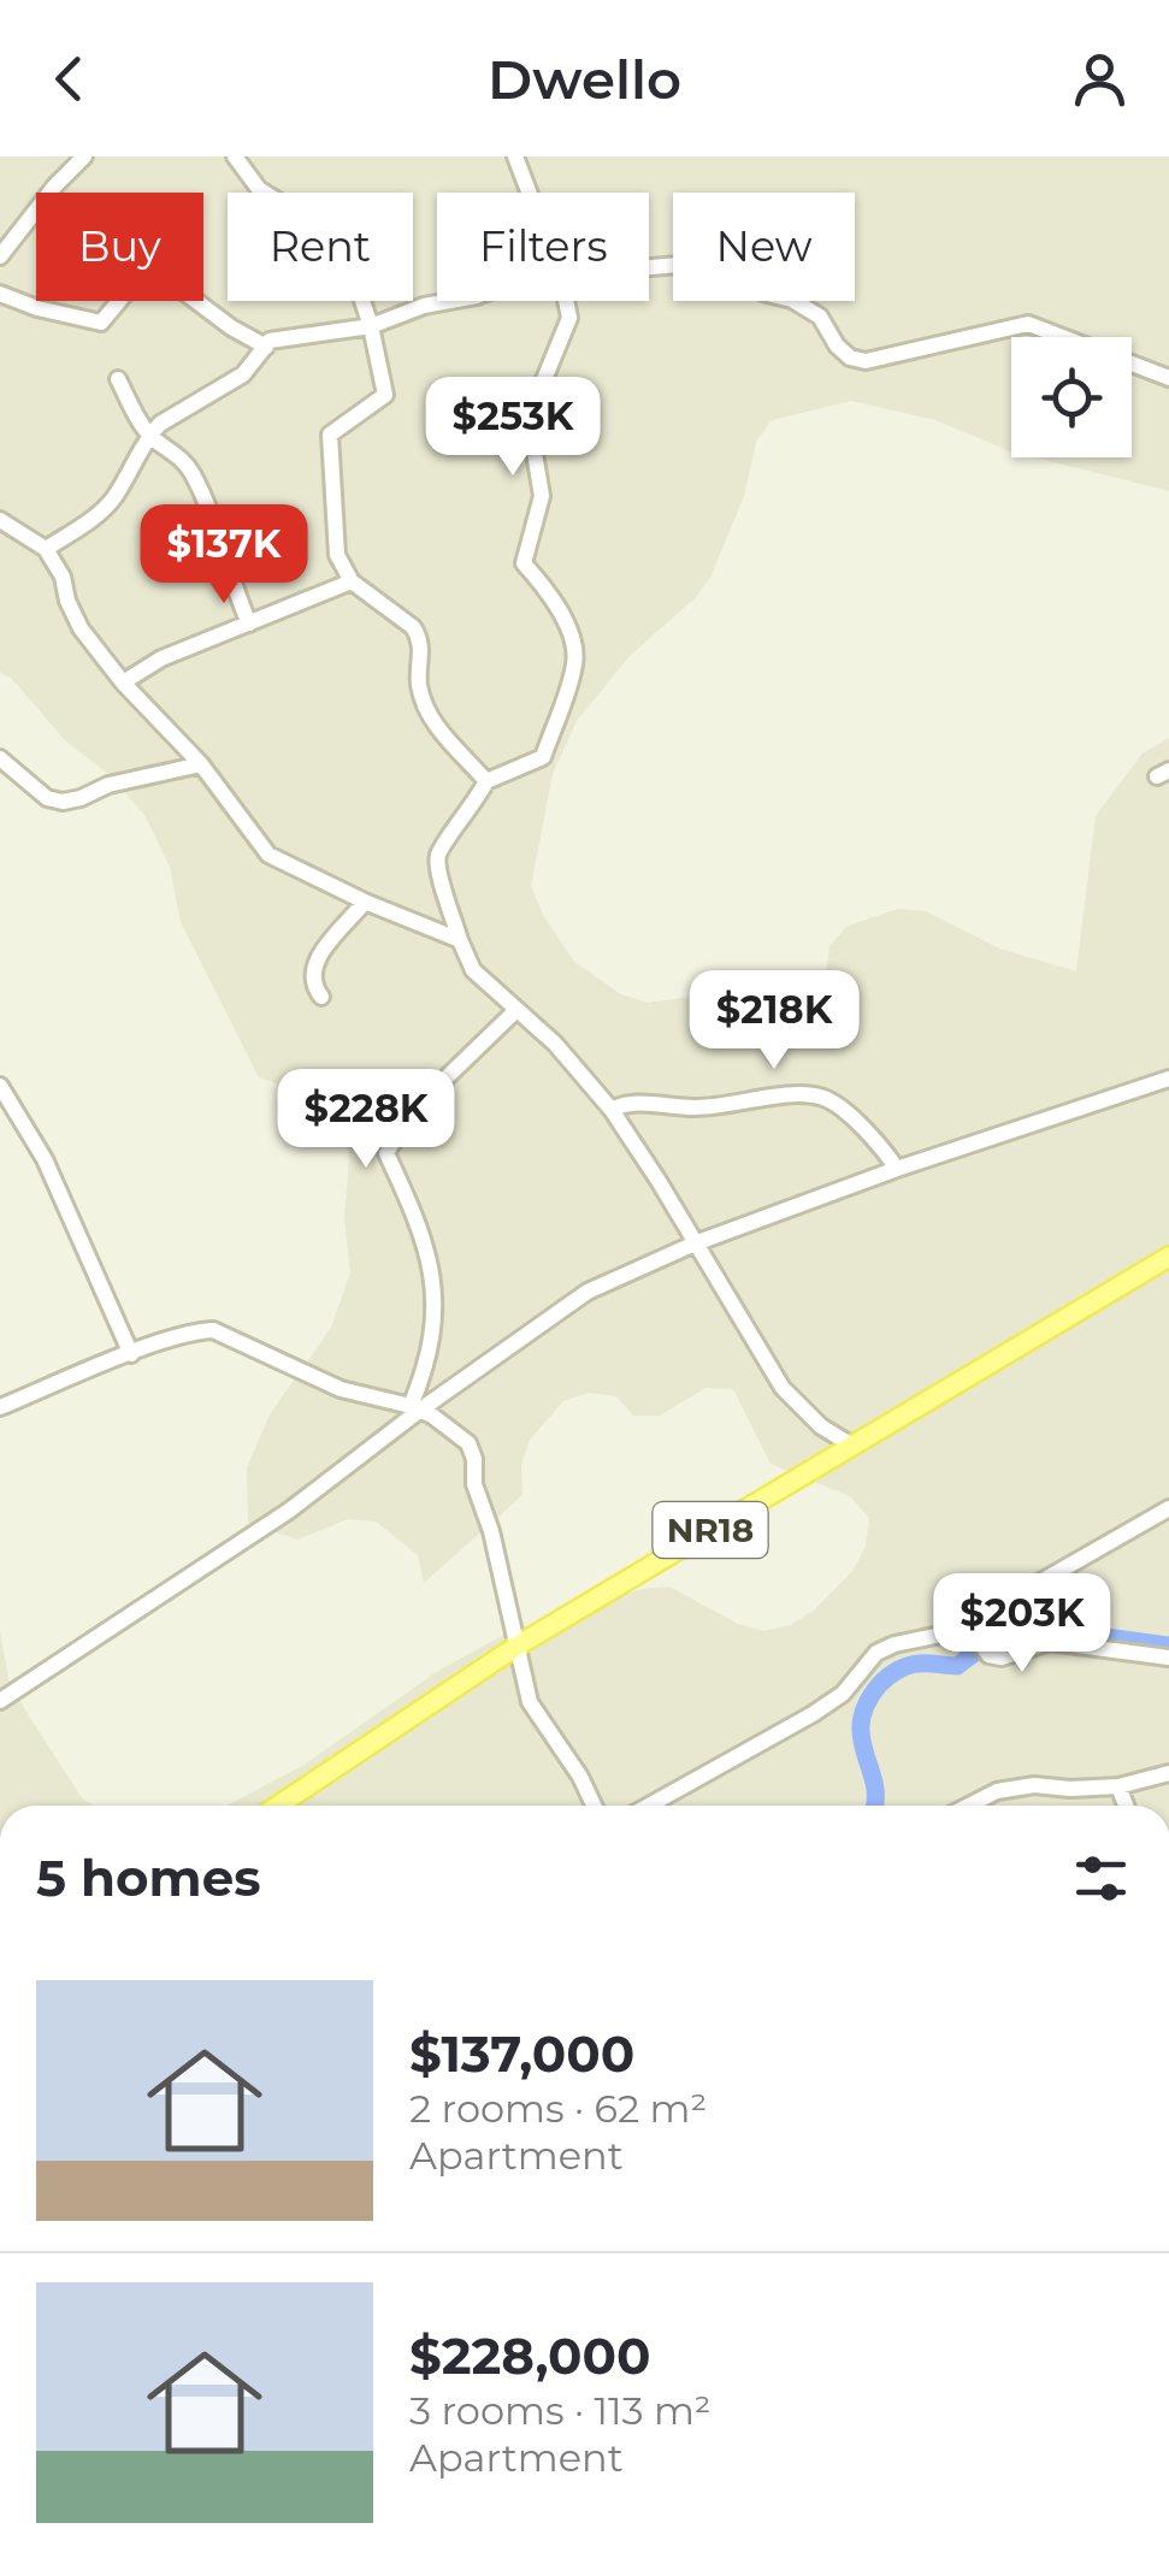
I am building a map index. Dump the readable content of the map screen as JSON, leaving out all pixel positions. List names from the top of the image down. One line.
{"streets":{"main road":["NR18"]},"page":{"header":"Dwello","chip":["Buy","Rent","Filters","New"],"price":["$253K","$137K","$218K","$228K","$203K"],"heading":"5 homes","list":[{"name":"$137,000","note":"2 rooms · 62 m² · Apartment"},{"name":"$228,000","note":"3 rooms · 113 m² · Apartment"}]}}
